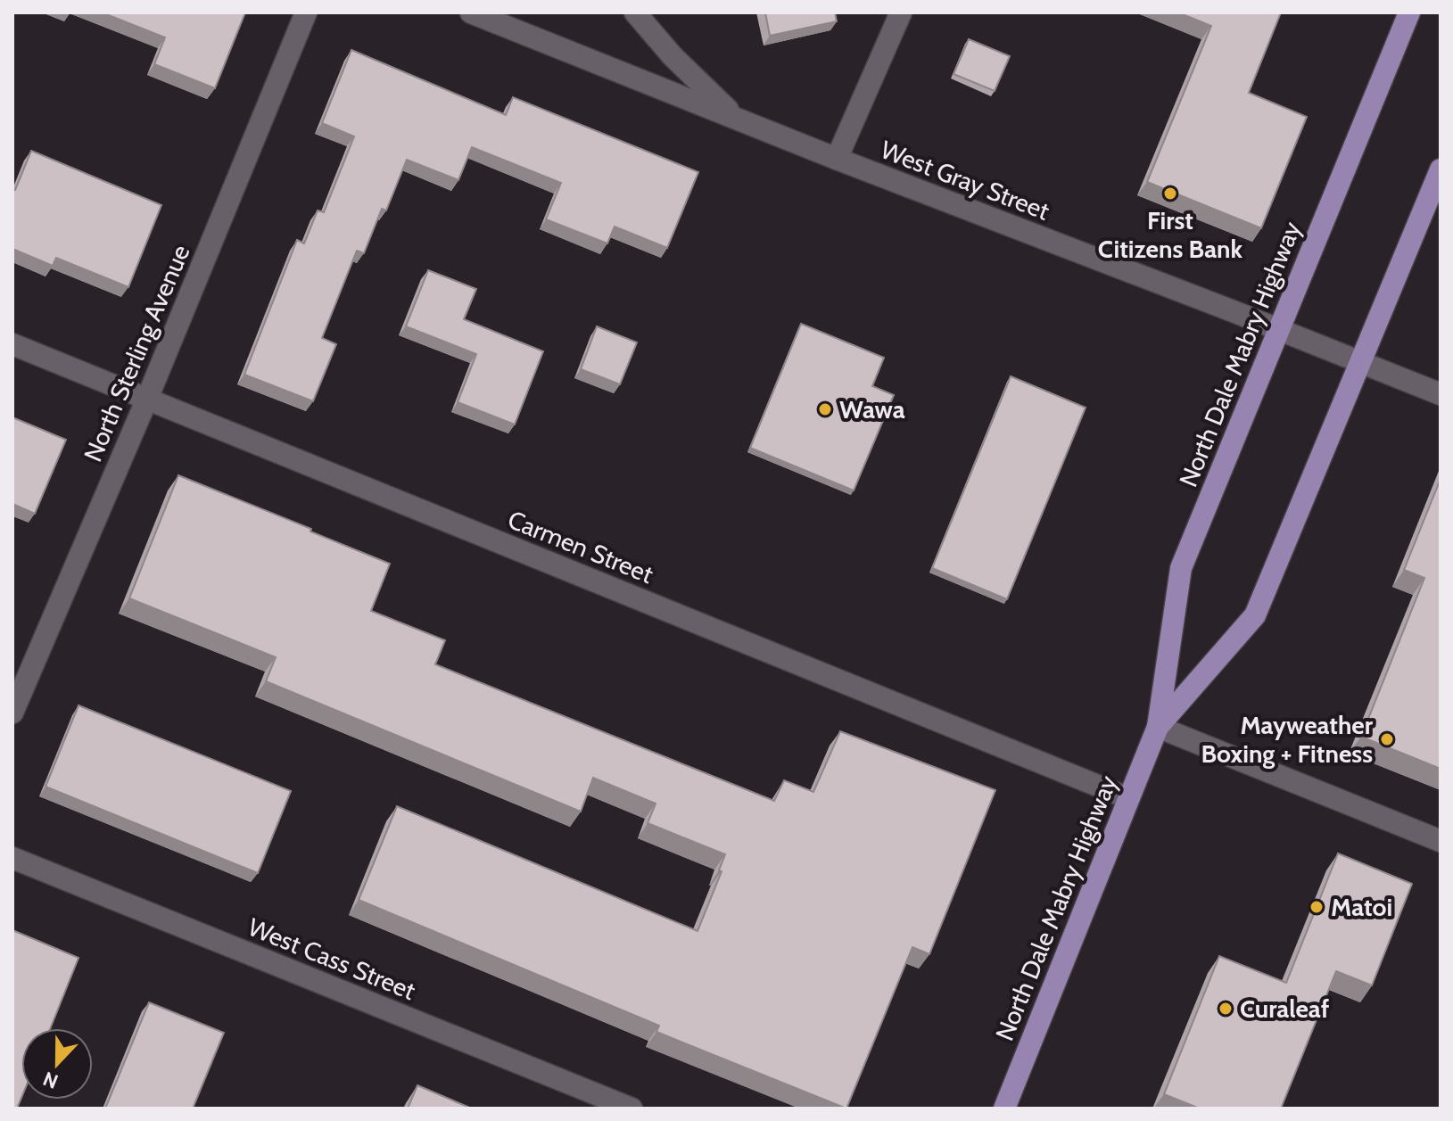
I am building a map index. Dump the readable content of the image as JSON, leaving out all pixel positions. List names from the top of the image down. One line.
{"streets":{"main road":["North Dale Mabry Highway"],"street":["West Gray Street","North Sterling Avenue","Carmen Street","West Cass Street"]},"crossings":[["West Gray Street","North Dale Mabry Highway"],["North Sterling Avenue","Carmen Street"],["North Dale Mabry Highway","Carmen Street"]],"places":["First Citizens Bank","Wawa","Mayweather Boxing + Fitness","Matoi","Curaleaf"],"north":"bottom"}
